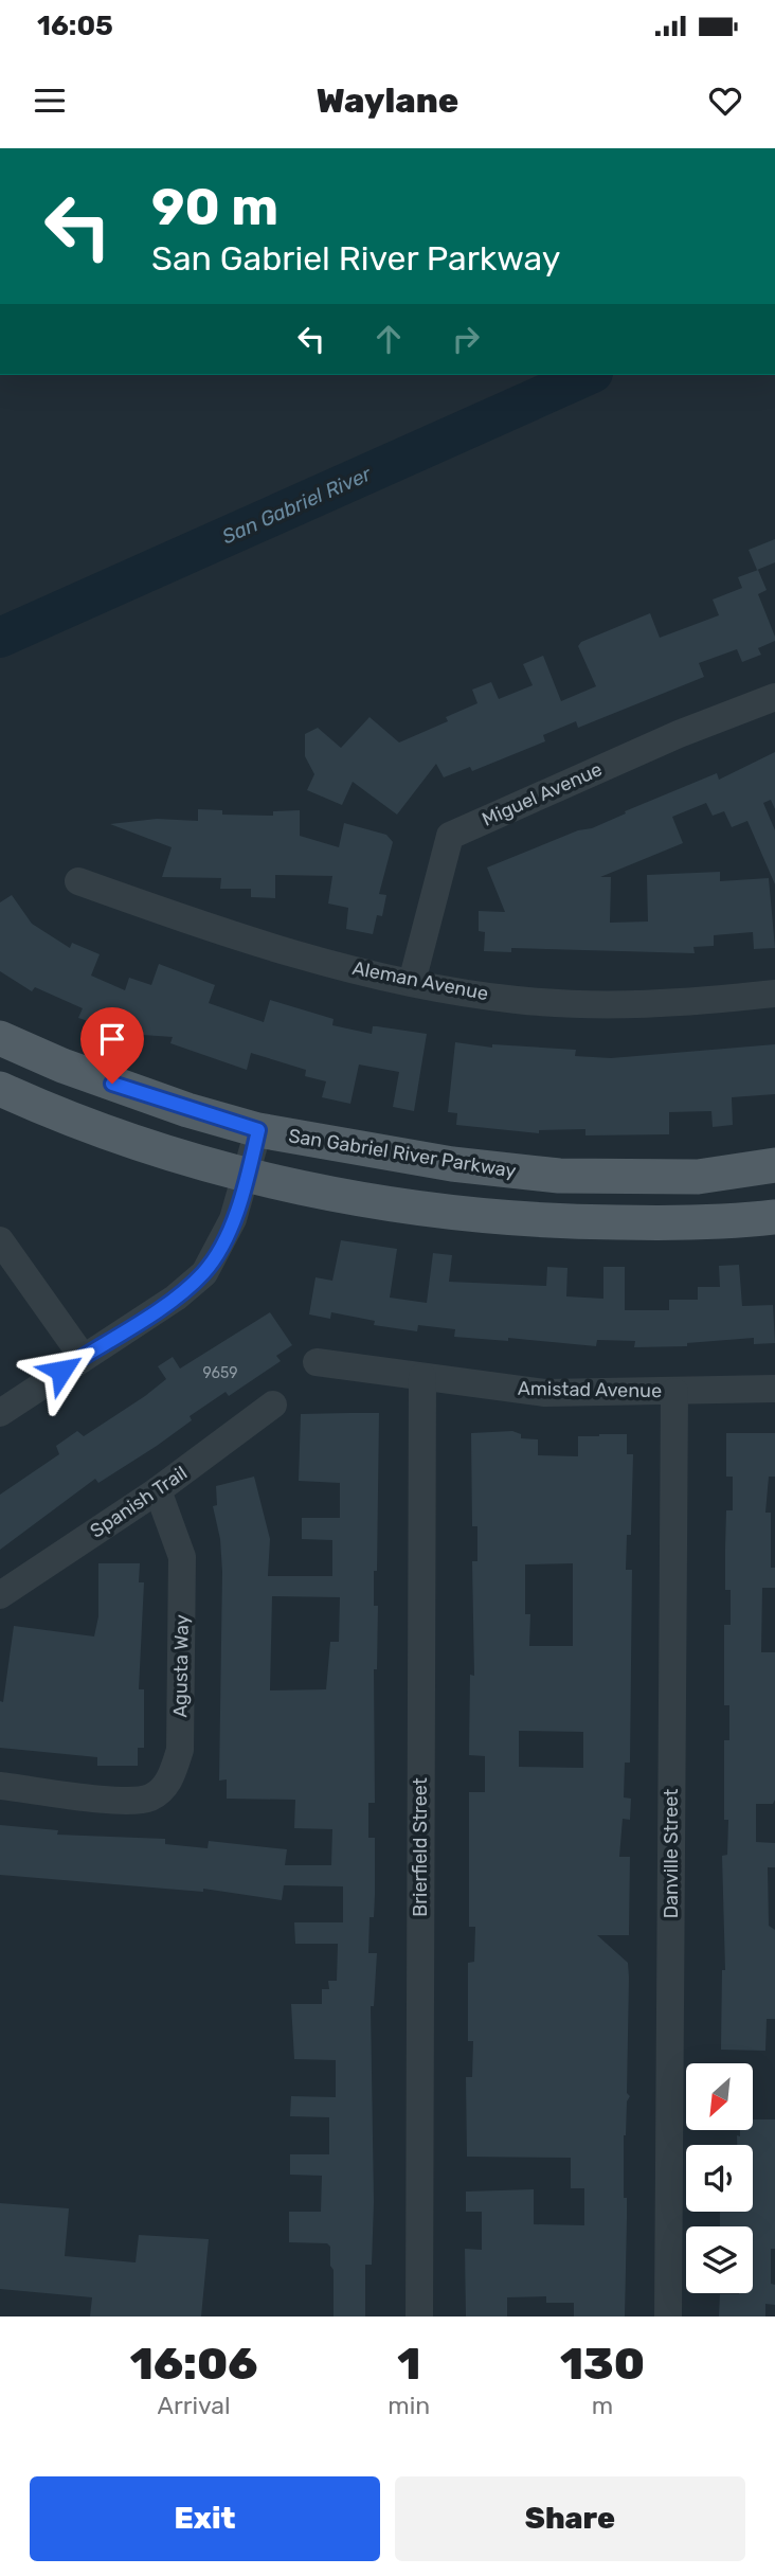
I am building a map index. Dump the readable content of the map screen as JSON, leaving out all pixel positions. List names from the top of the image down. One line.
{"streets":{"main road":["San Gabriel River Parkway"],"street":["Miguel Avenue","Aleman Avenue","Amistad Avenue","Spanish Trail","Agusta Way","Brierfield Street","Danville Street"]},"crossings":[["Miguel Avenue","Aleman Avenue"],["Amistad Avenue","Brierfield Street"],["Amistad Avenue","Danville Street"],["Spanish Trail","Agusta Way"]],"water":["San Gabriel River"],"house_numbers":["9659"],"north":"bottom left","page":{"status":"16:05","header":"Waylane","turn":["90 m","San Gabriel River Parkway"],"eta":["16:06","Arrival","1","min","130","m"],"buttons":["Exit","Share"]}}
